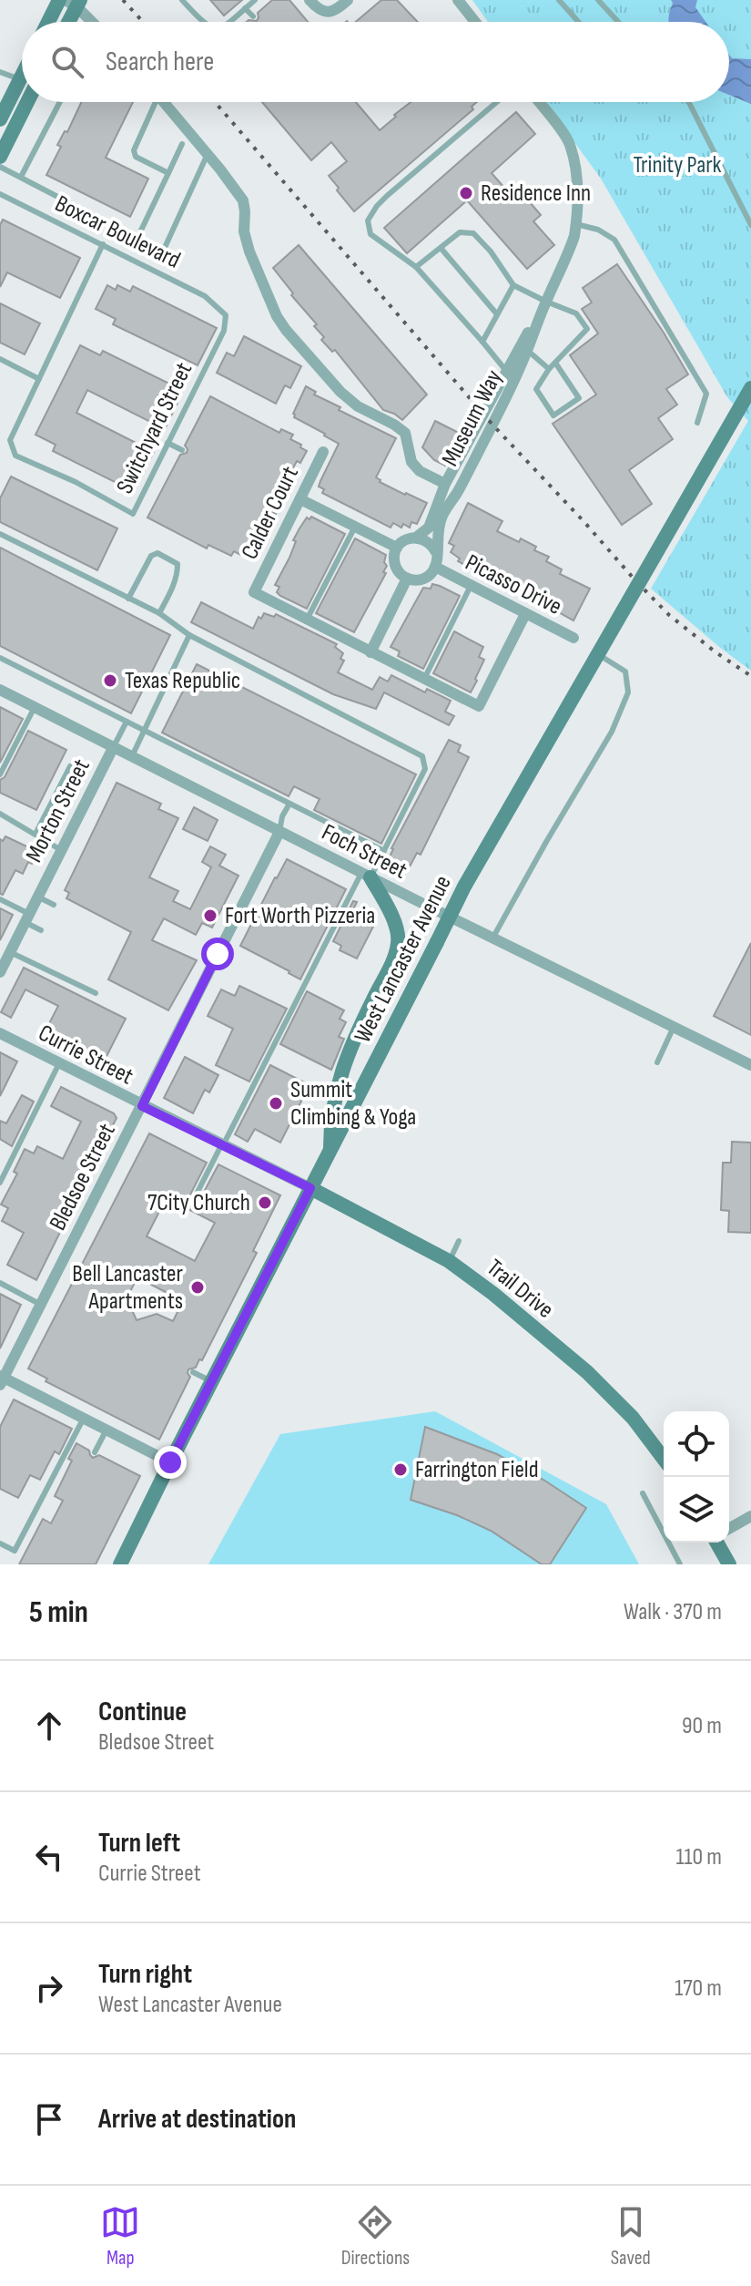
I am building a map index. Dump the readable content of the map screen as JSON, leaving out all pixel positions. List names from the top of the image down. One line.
{"streets":{"main road":["West Lancaster Avenue","Trail Drive"],"street":["Museum Way","Calder Court","Picasso Drive","Morton Street","Foch Street","Currie Street","Bledsoe Street"],"lane":["Boxcar Boulevard","Switchyard Street"]},"crossings":[["Boxcar Boulevard","Switchyard Street"],["Museum Way","Picasso Drive"],["Morton Street","Foch Street"],["Foch Street","Bledsoe Street"],["West Lancaster Avenue","Currie Street"],["West Lancaster Avenue","Trail Drive"],["Currie Street","Bledsoe Street"],["Currie Street","Trail Drive"]],"parks":["Trinity Park"],"places":["Residence Inn","Texas Republic","Fort Worth Pizzeria","Summit Climbing & Yoga","7City Church","Bell Lancaster Apartments","Farrington Field"],"page":{"search":"Search here","heading":["5 min","Walk · 370 m"],"list":[["Continue","Bledsoe Street","90 m"],["Turn left","Currie Street","110 m"],["Turn right","West Lancaster Avenue","170 m"],"Arrive at destination"],"nav":["Map","Directions","Saved"]}}
